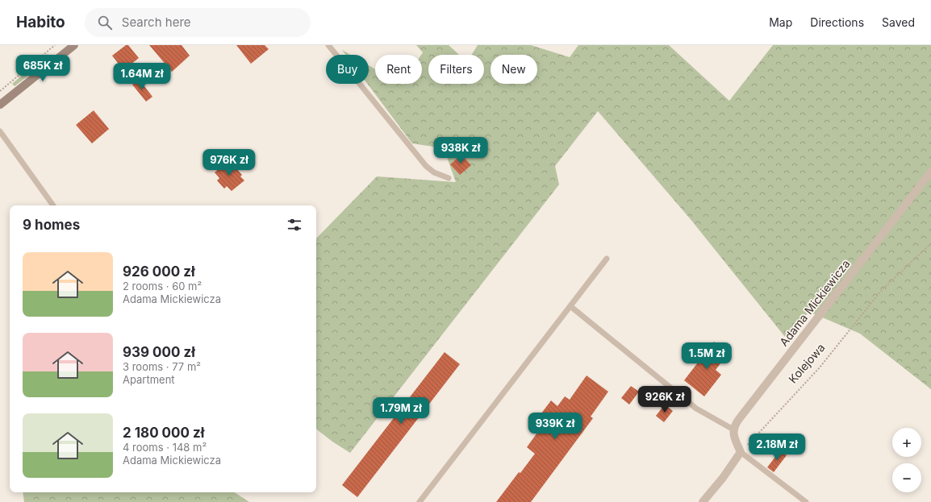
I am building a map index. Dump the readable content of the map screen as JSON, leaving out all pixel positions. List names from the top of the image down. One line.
{"streets":{"street":["Adama Mickiewicza"],"path":["Kolejowa"]},"page":{"header":"Habito","search":"Search here","nav":["Map","Directions","Saved"],"price":["685K zł","1.64M zł","938K zł","976K zł","1.5M zł","926K zł","1.79M zł","939K zł","2.18M zł"],"chip":["Buy","Rent","Filters","New"],"heading":"9 homes","list":[{"name":"926 000 zł","note":"2 rooms · 60 m² · Adama Mickiewicza"},{"name":"939 000 zł","note":"3 rooms · 77 m² · Apartment"},{"name":"2 180 000 zł","note":"4 rooms · 148 m² · Adama Mickiewicza"}],"map_buttons":["+","−"]}}
